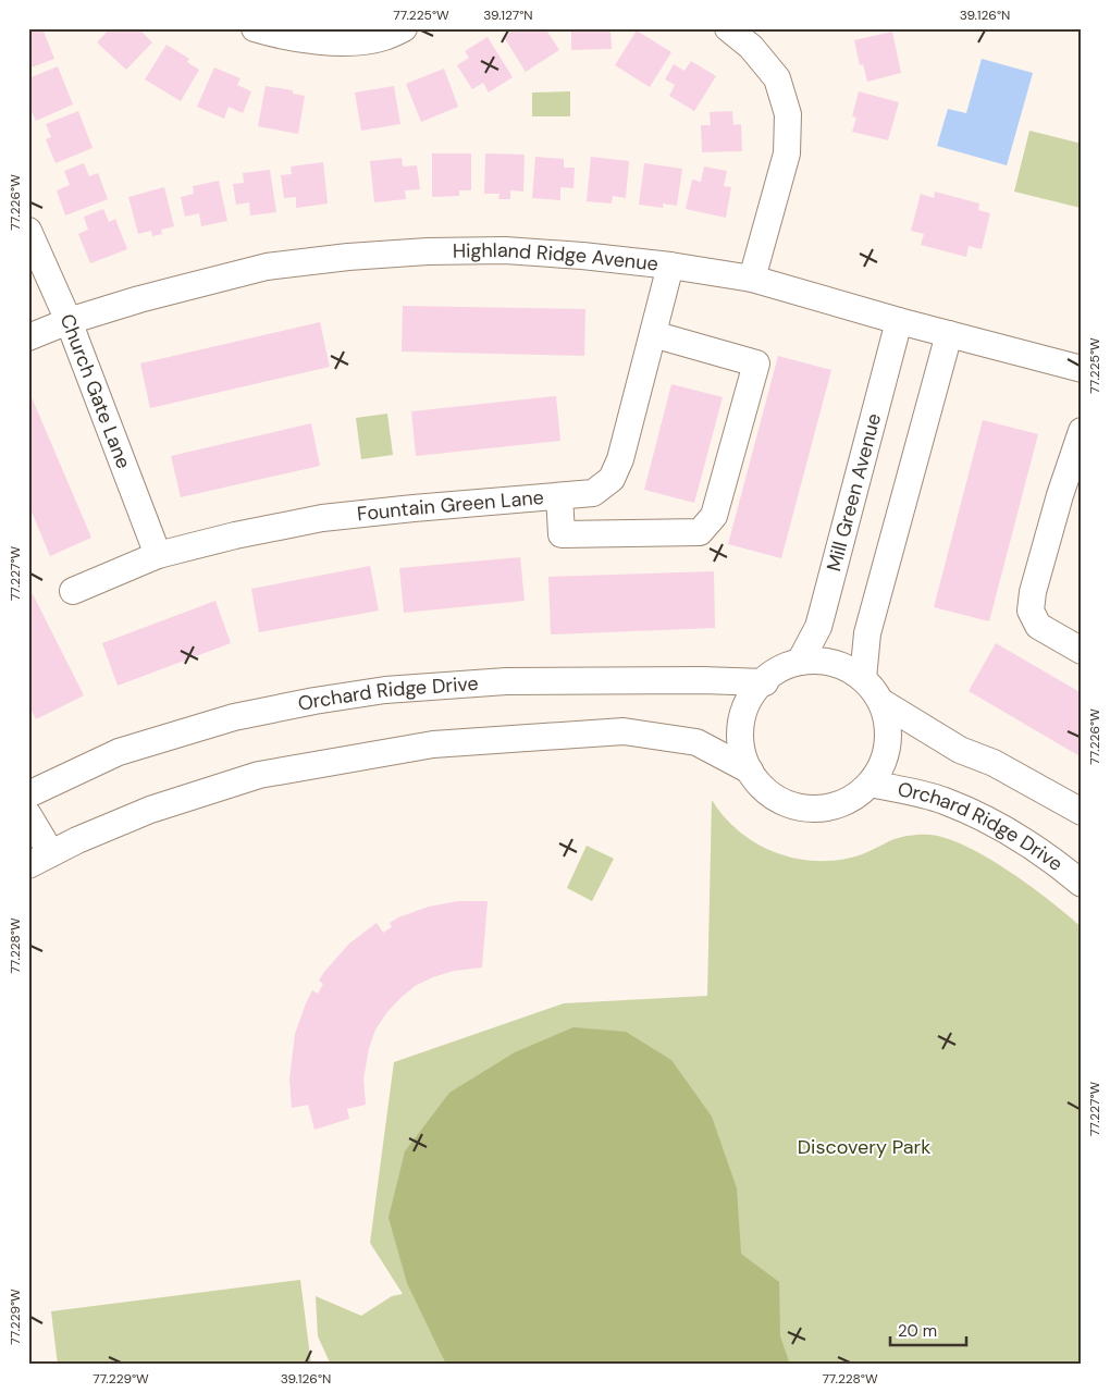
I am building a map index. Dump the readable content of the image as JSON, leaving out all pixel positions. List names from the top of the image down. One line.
{"streets":{"street":["Highland Ridge Avenue","Church Gate Lane","Mill Green Avenue","Fountain Green Lane","Orchard Ridge Drive"]},"crossings":[["Highland Ridge Avenue","Church Gate Lane"],["Highland Ridge Avenue","Mill Green Avenue"],["Highland Ridge Avenue","Fountain Green Lane"],["Church Gate Lane","Fountain Green Lane"],["Mill Green Avenue","Orchard Ridge Drive"]],"parks":["Discovery Park"],"scale_bar":"20 m","coordinates":["77.225°W","39.127°N","39.126°N","77.226°W","77.227°W","77.228°W","77.229°W"]}
